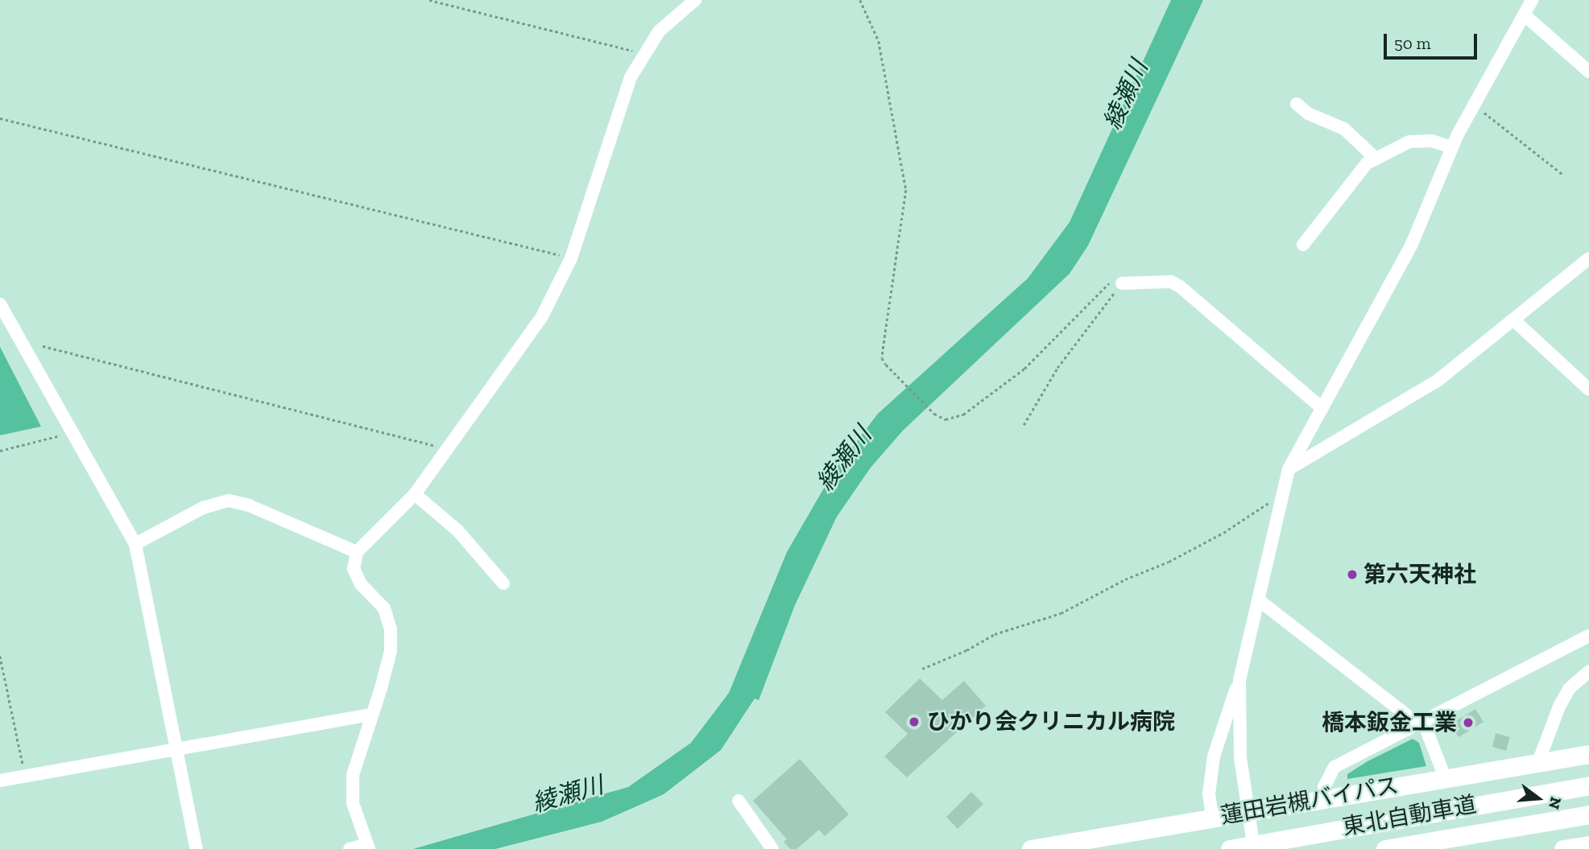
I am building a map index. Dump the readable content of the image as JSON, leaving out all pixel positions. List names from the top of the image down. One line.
{"streets":{"highway":["蓮田岩槻バイパス","東北自動車道"]},"water":["綾瀬川"],"places":["第六天神社","ひかり会クリニカル病院","橋本鈑金工業"],"scale_bar":"50 m","north":"right"}
